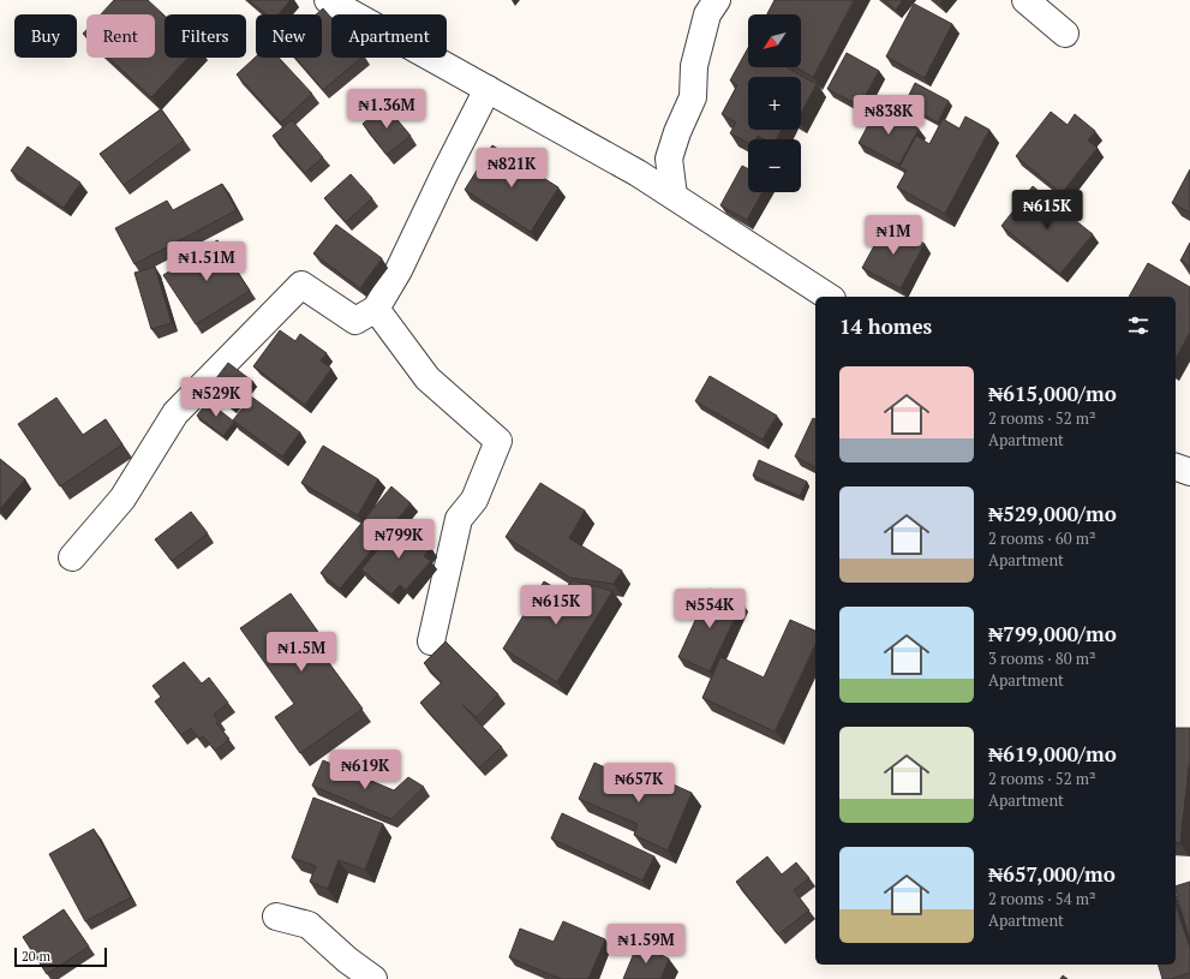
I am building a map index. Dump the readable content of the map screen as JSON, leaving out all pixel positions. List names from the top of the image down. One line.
{"scale_bar":"20 m","north":"bottom left","page":{"map_buttons":["+","−"],"chip":["Buy","Rent","Filters","New","Apartment"],"price":["₦1.36M","₦838K","₦821K","₦615K","₦1M","₦1.51M","₦529K","₦799K","₦615K","₦554K","₦1.5M","₦619K","₦657K","₦1.59M"],"heading":"14 homes","list":[{"name":"₦615,000/mo","note":"2 rooms · 52 m² · Apartment"},{"name":"₦529,000/mo","note":"2 rooms · 60 m² · Apartment"},{"name":"₦799,000/mo","note":"3 rooms · 80 m² · Apartment"},{"name":"₦619,000/mo","note":"2 rooms · 52 m² · Apartment"},{"name":"₦657,000/mo","note":"2 rooms · 54 m² · Apartment"}],"scale":"20 m"}}
